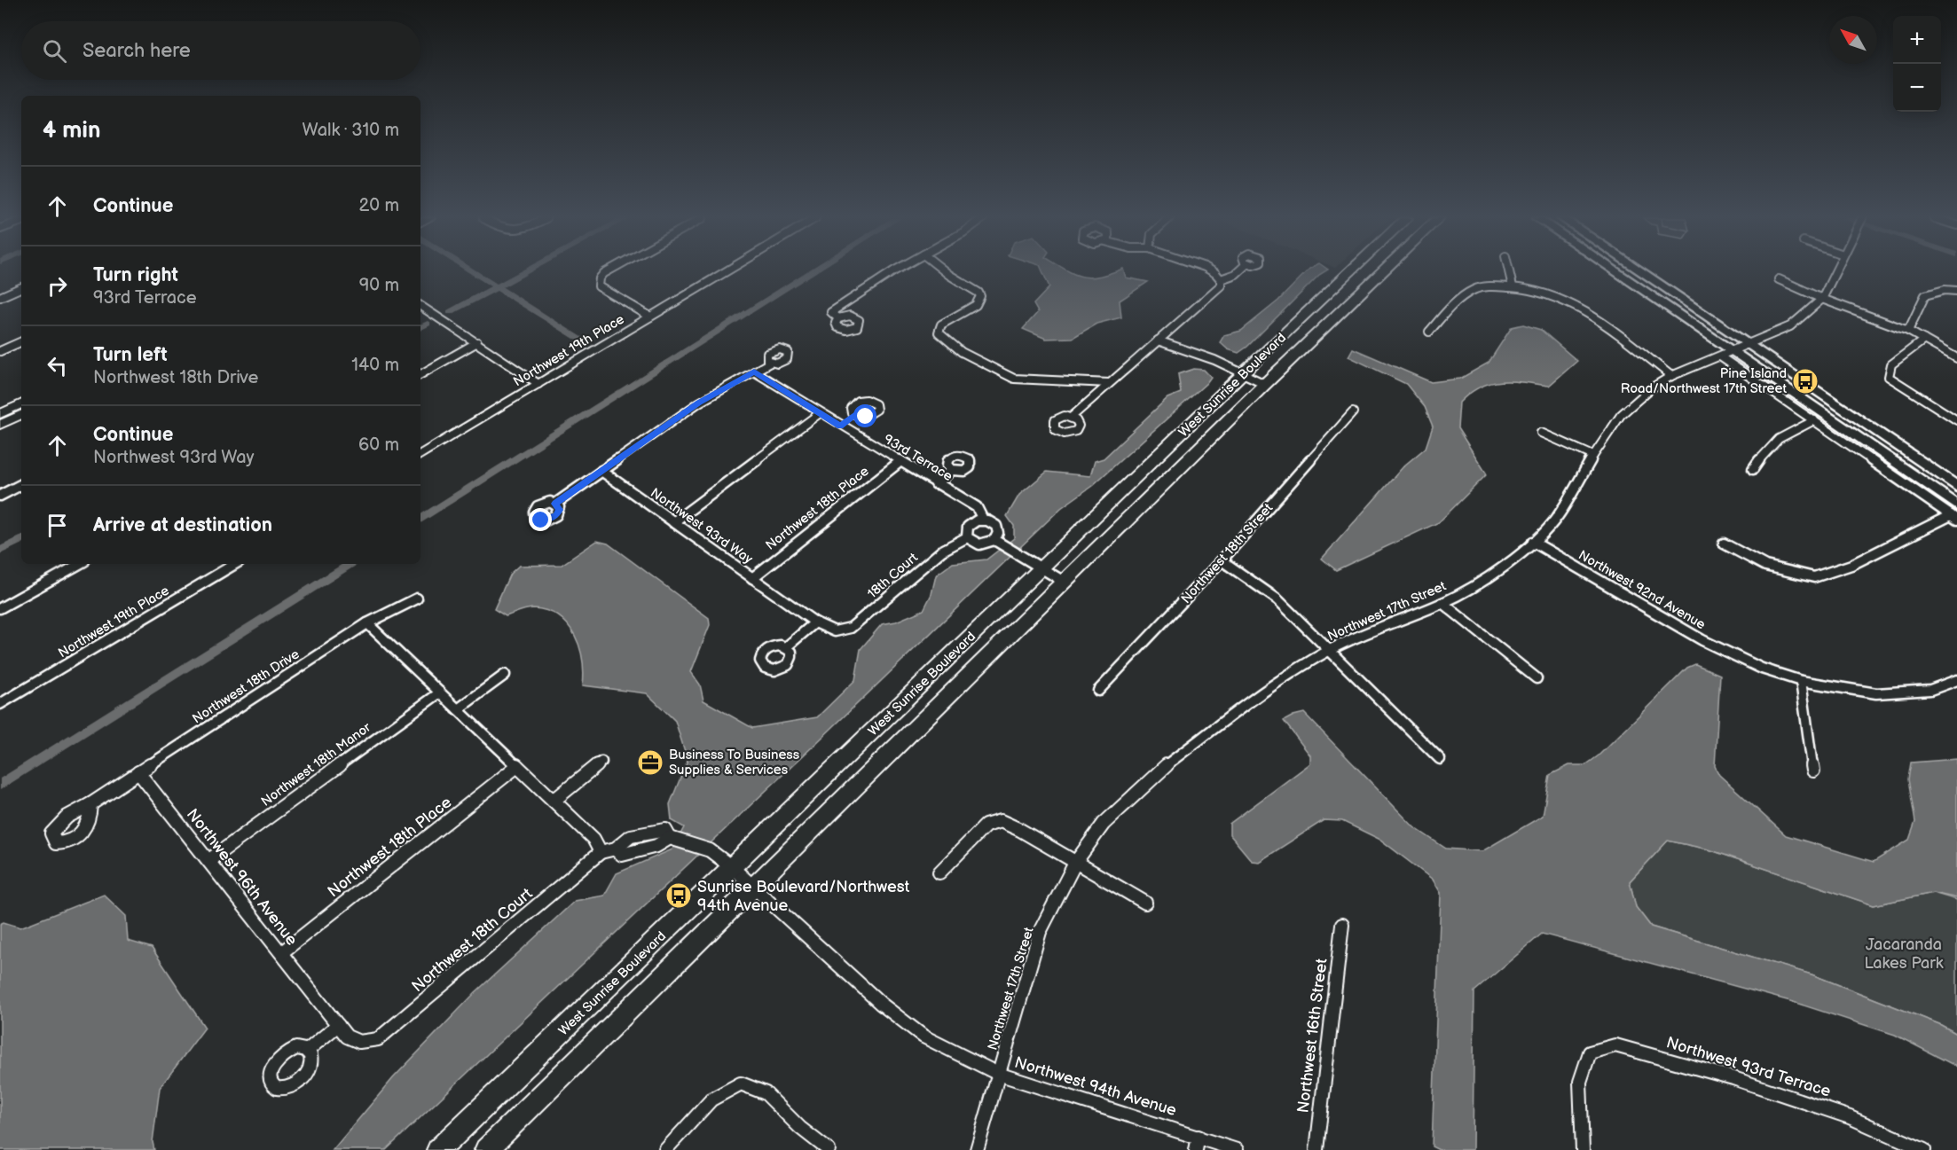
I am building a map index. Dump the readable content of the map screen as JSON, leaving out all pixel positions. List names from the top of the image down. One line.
{"streets":{"highway":["West Sunrise Boulevard"],"street":["Northwest 19th Place","93rd Terrace","Northwest 18th Place","Northwest 93rd Way","Northwest 18th Street","18th Court","Northwest 92nd Avenue","Northwest 17th Street","Northwest 18th Drive","Northwest 18th Manor","Northwest 96th Avenue","Northwest 18th Court","Northwest 16th Street","Northwest 93rd Terrace","Northwest 94th Avenue"]},"crossings":[["West Sunrise Boulevard","Northwest 94th Avenue"],["93rd Terrace","Northwest 18th Place"],["93rd Terrace","18th Court"],["Northwest 18th Place","Northwest 93rd Way"],["Northwest 18th Place","Northwest 96th Avenue"],["Northwest 93rd Way","18th Court"],["Northwest 92nd Avenue","Northwest 17th Street"],["Northwest 17th Street","Northwest 94th Avenue"],["Northwest 18th Drive","Northwest 96th Avenue"],["Northwest 18th Manor","Northwest 96th Avenue"],["Northwest 96th Avenue","Northwest 18th Court"],["Northwest 18th Court","Northwest 94th Avenue"]],"parks":["Jacaranda Lakes Park"],"places":{"bus stop":["Pine Island Road/Northwest 17th Street","Sunrise Boulevard/Northwest 94th Avenue"],"office":["Business To Business Supplies & Services"]},"north":"top left","page":{"map_buttons":["+","−"],"search":"Search here","heading":["4 min","Walk · 310 m"],"list":[["Continue","20 m"],["Turn right","93rd Terrace","90 m"],["Turn left","Northwest 18th Drive","140 m"],["Continue","Northwest 93rd Way","60 m"],"Arrive at destination"]}}
